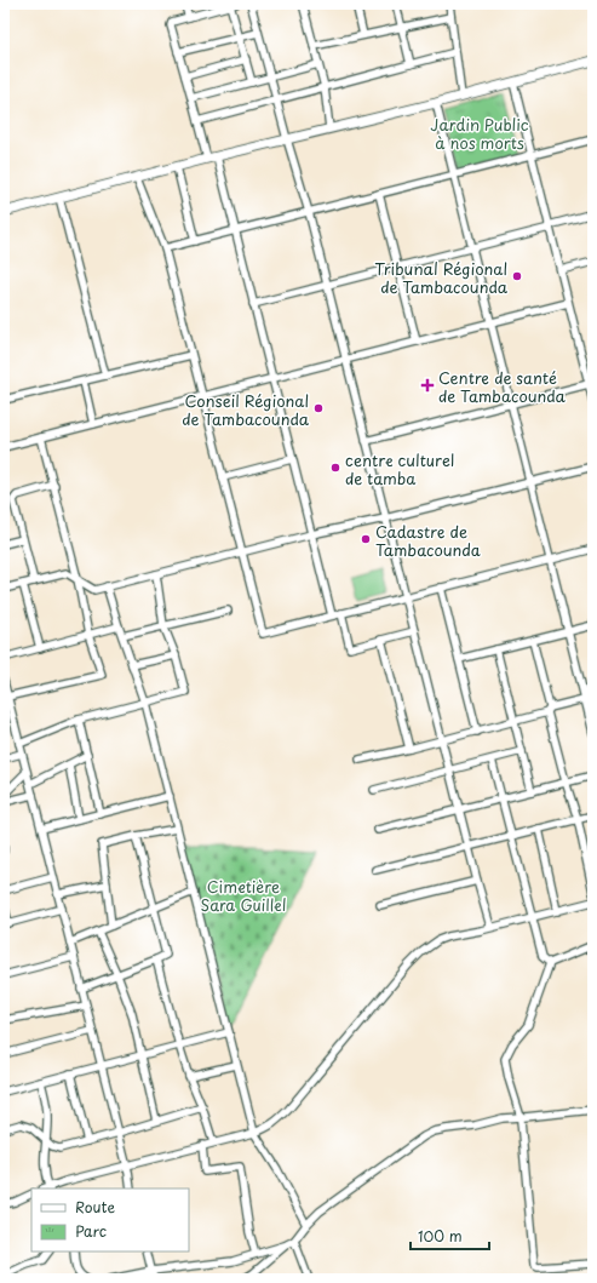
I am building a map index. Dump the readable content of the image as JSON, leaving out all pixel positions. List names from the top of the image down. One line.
{"parks":["Jardin Public à nos morts","Cimetière Sara Guillel"],"places":{"other":["Tribunal Régional de Tambacounda","Conseil Régional de Tambacounda","centre culturel de tamba","Cadastre de Tambacounda"],"health":["Centre de santé de Tambacounda"]},"legend":["Route","Parc"],"scale_bar":"100 m"}
